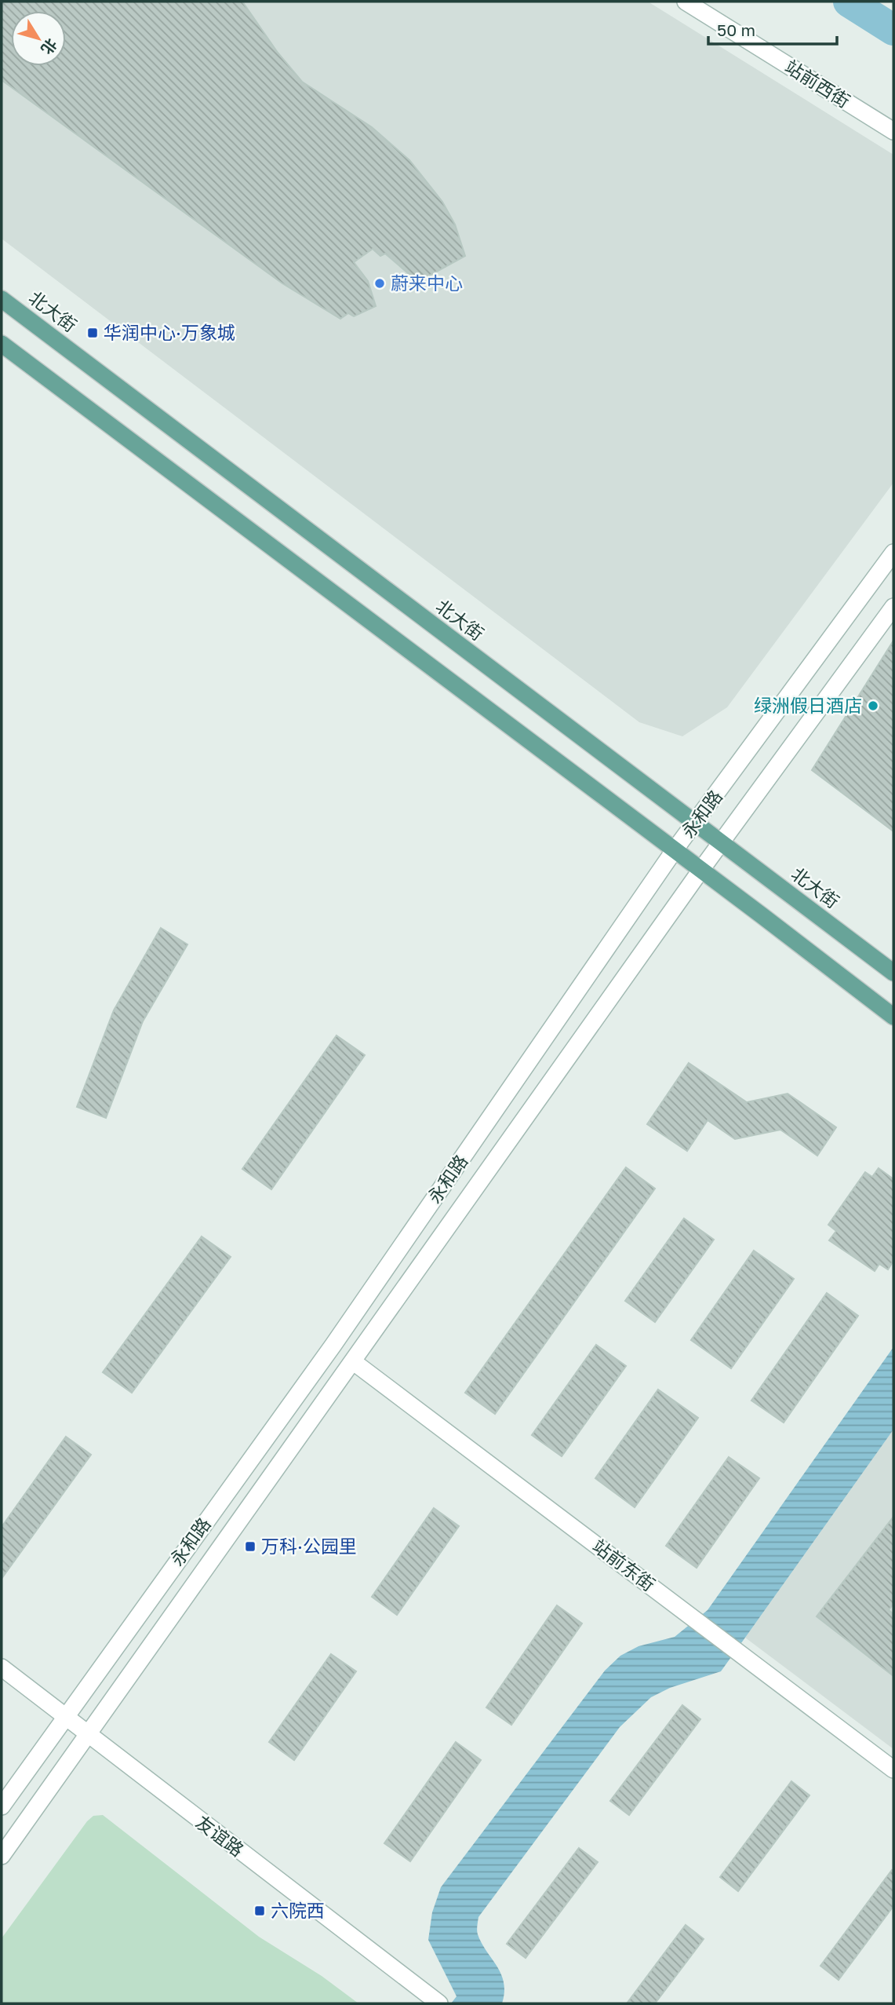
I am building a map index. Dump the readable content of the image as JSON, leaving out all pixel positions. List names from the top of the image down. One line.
{"streets":{"main road":["站前西街","北大街","永和路","站前东街","友谊路"]},"crossings":[["北大街","永和路"],["永和路","站前东街"],["永和路","友谊路"]],"places":{"other":["蔚来中心","绿洲假日酒店"],"transit":["华润中心·万象城","万科·公园里","六院西"]},"scale_bar":"50 m","north":"bottom right"}
